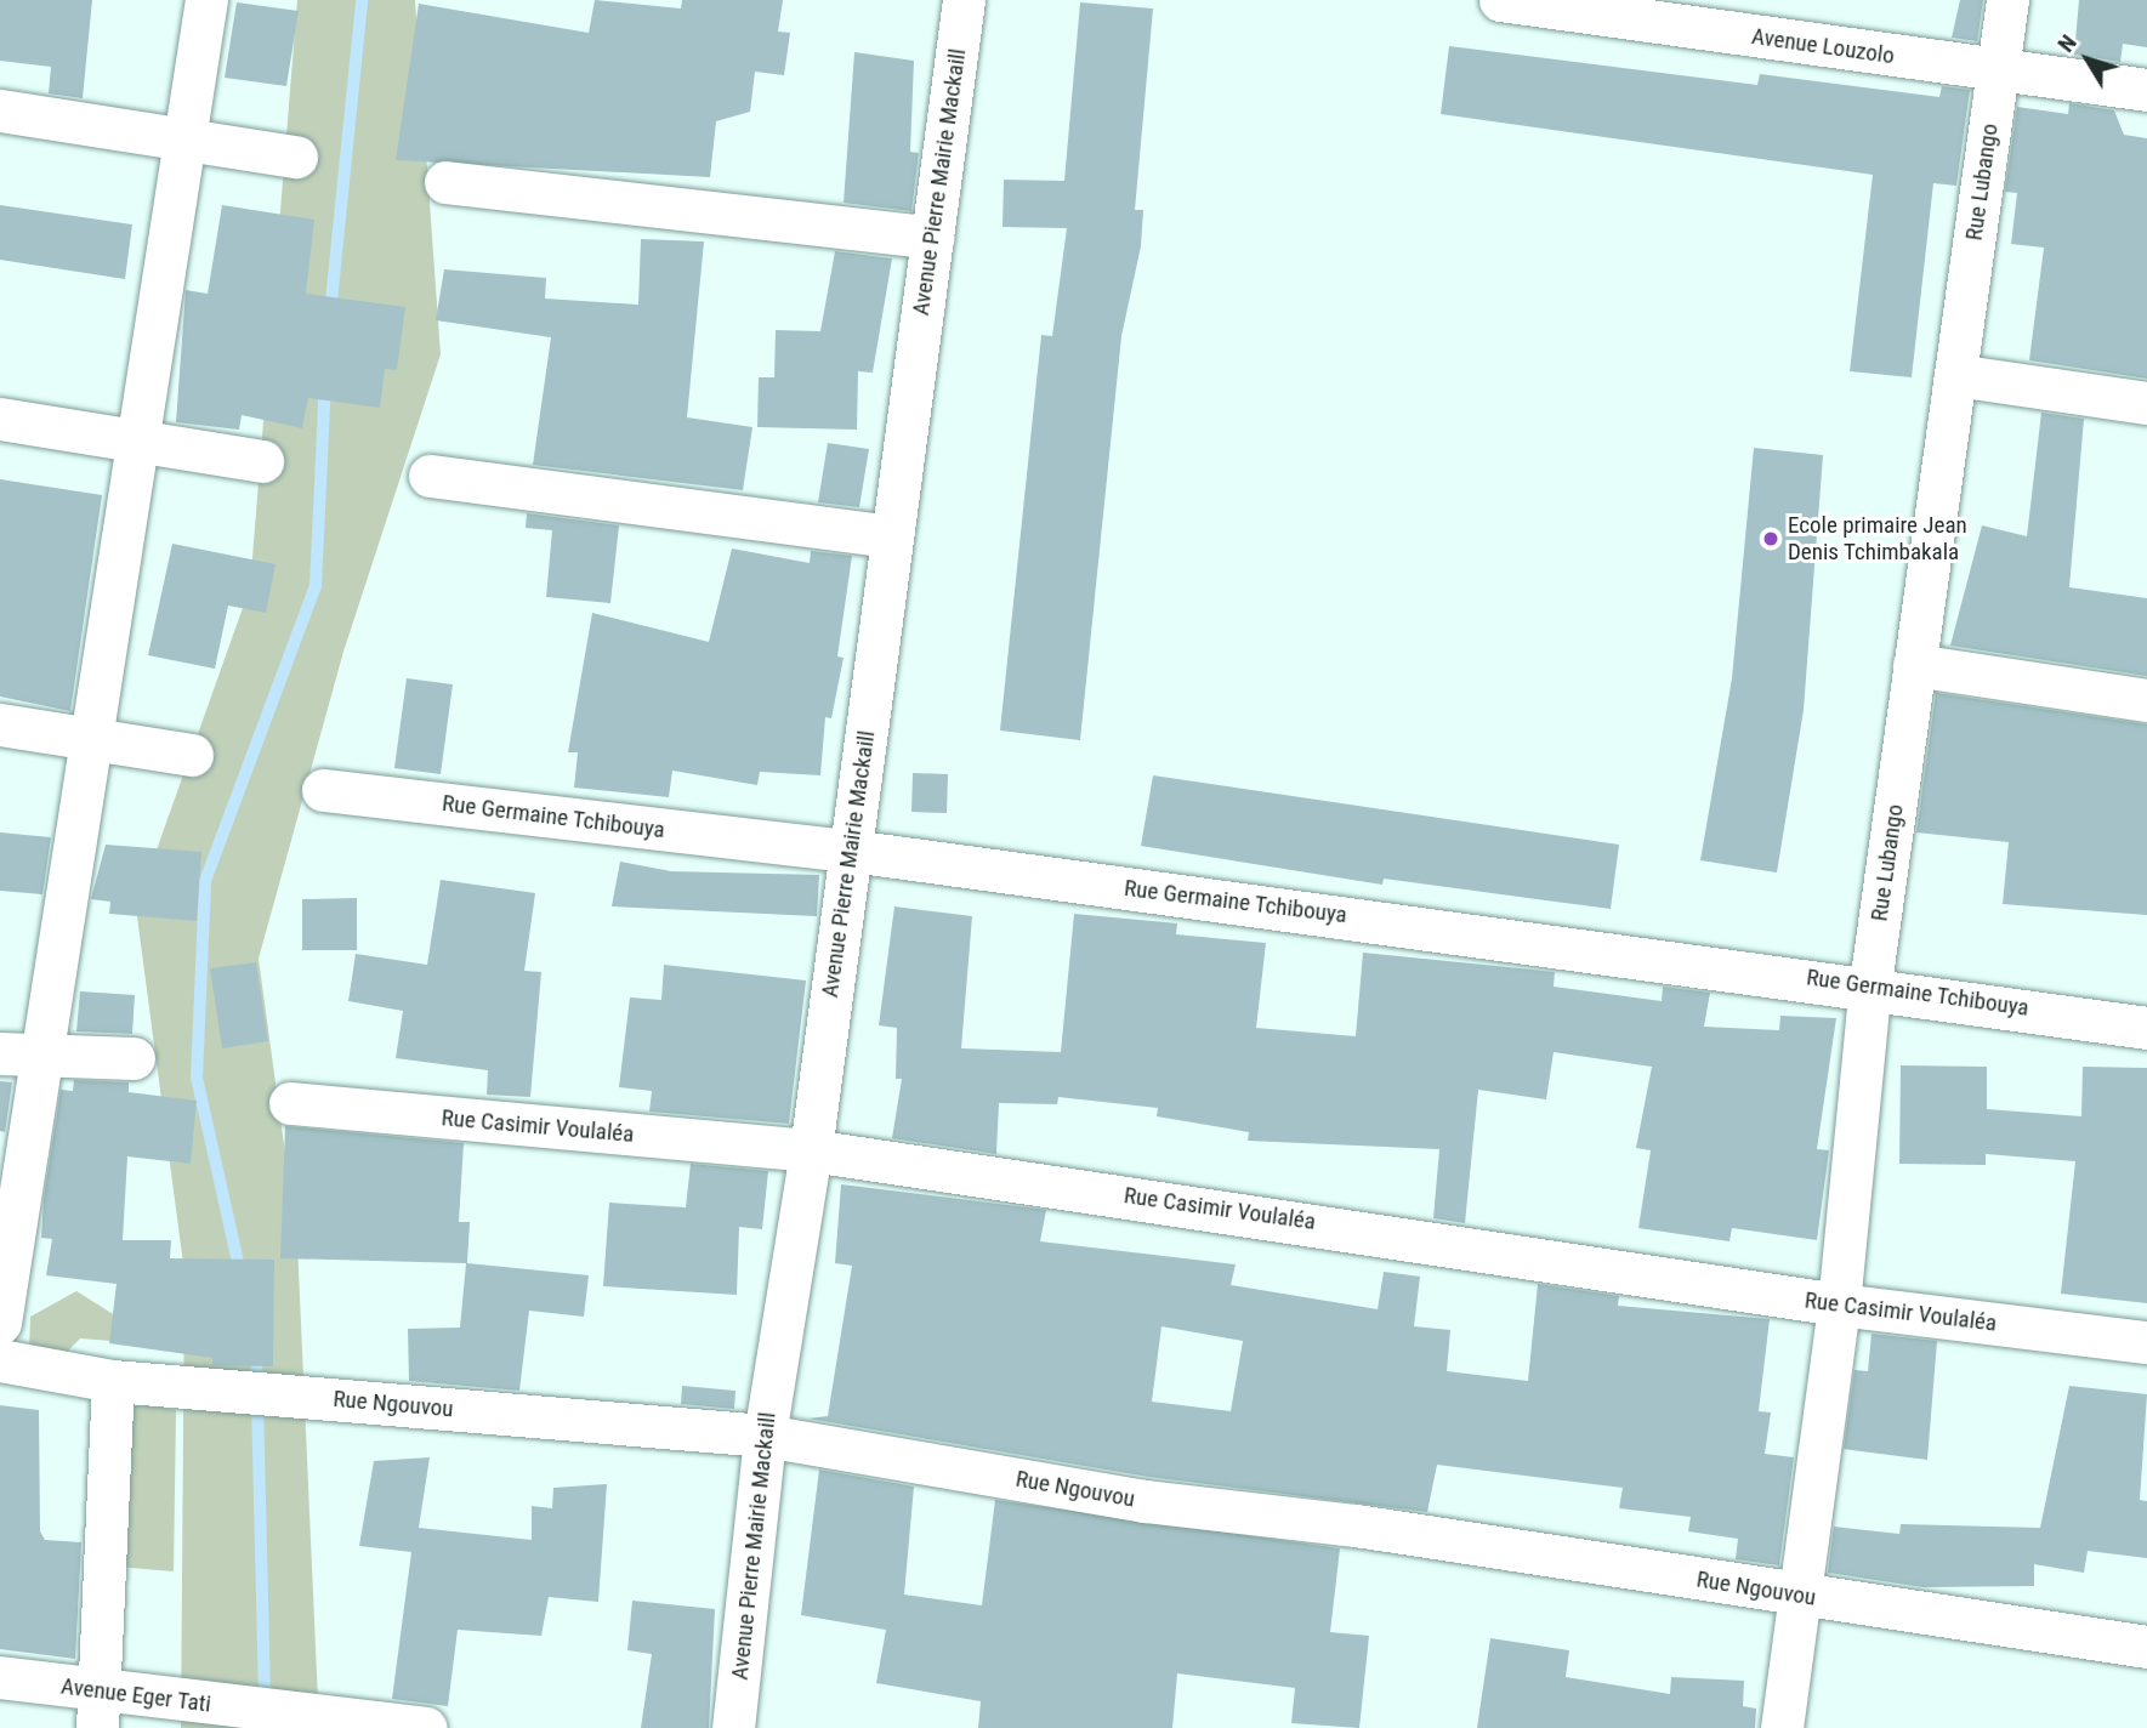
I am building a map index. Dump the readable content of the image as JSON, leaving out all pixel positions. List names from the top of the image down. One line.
{"streets":{"street":["Avenue Louzolo","Avenue Pierre Mairie Mackaill","Rue Lubango","Rue Germaine Tchibouya","Rue Casimir Voulaléa","Rue Ngouvou","Avenue Eger Tati"]},"crossings":[["Avenue Louzolo","Rue Lubango"],["Avenue Pierre Mairie Mackaill","Rue Germaine Tchibouya"],["Avenue Pierre Mairie Mackaill","Rue Casimir Voulaléa"],["Avenue Pierre Mairie Mackaill","Rue Ngouvou"],["Rue Lubango","Rue Germaine Tchibouya"],["Rue Lubango","Rue Casimir Voulaléa"],["Rue Lubango","Rue Ngouvou"]],"places":["Ecole primaire Jean Denis Tchimbakala"],"north":"top left"}
